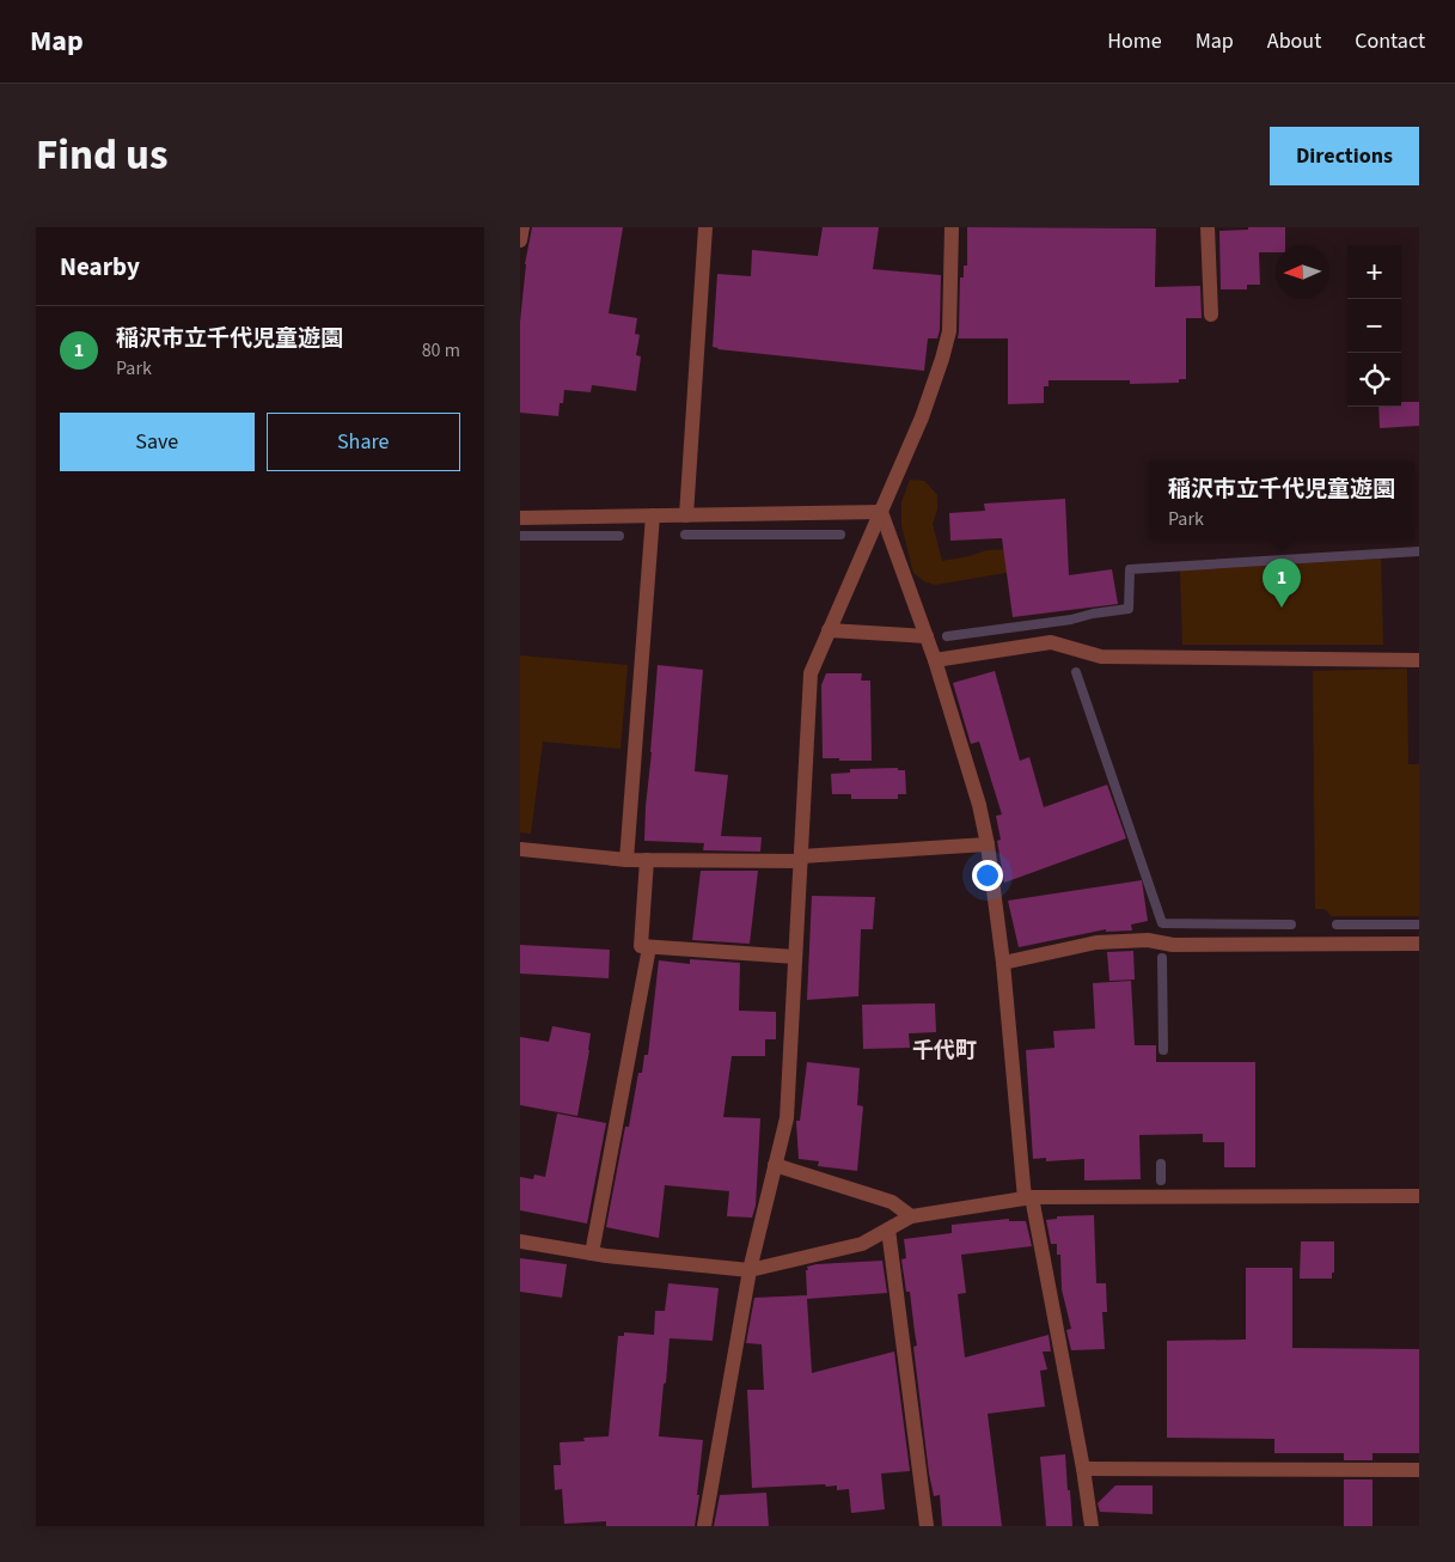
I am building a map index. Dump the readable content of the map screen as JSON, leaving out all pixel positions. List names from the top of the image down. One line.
{"districts":["千代町"],"north":"left","page":{"header":"Map","nav":["Home","Map","About","Contact"],"title":"Find us","buttons":["Directions",["Save","Share"]],"heading":"Nearby","map_buttons":["+","−"],"list":[{"mark":"1","name":"稲沢市立千代児童遊園","note":"Park","value":"80 m"}],"popup":["稲沢市立千代児童遊園","Park"],"pins":"1"}}
